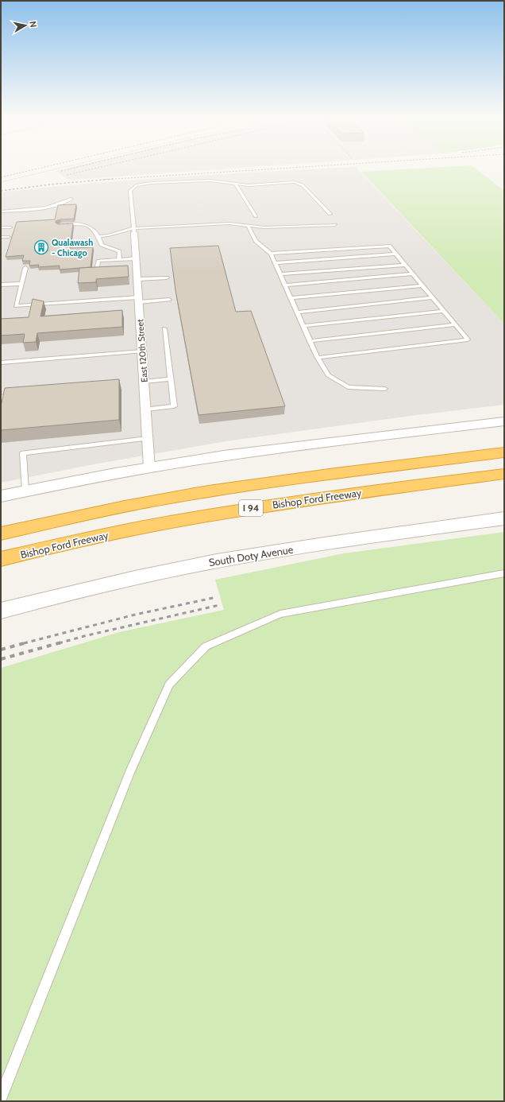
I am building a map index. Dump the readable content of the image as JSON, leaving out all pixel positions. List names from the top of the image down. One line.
{"streets":{"highway":["Bishop Ford Freeway","I 94"],"street":["East 120th Street","South Doty Avenue"]},"places":{"building":["Qualawash - Chicago"]},"north":"right"}
